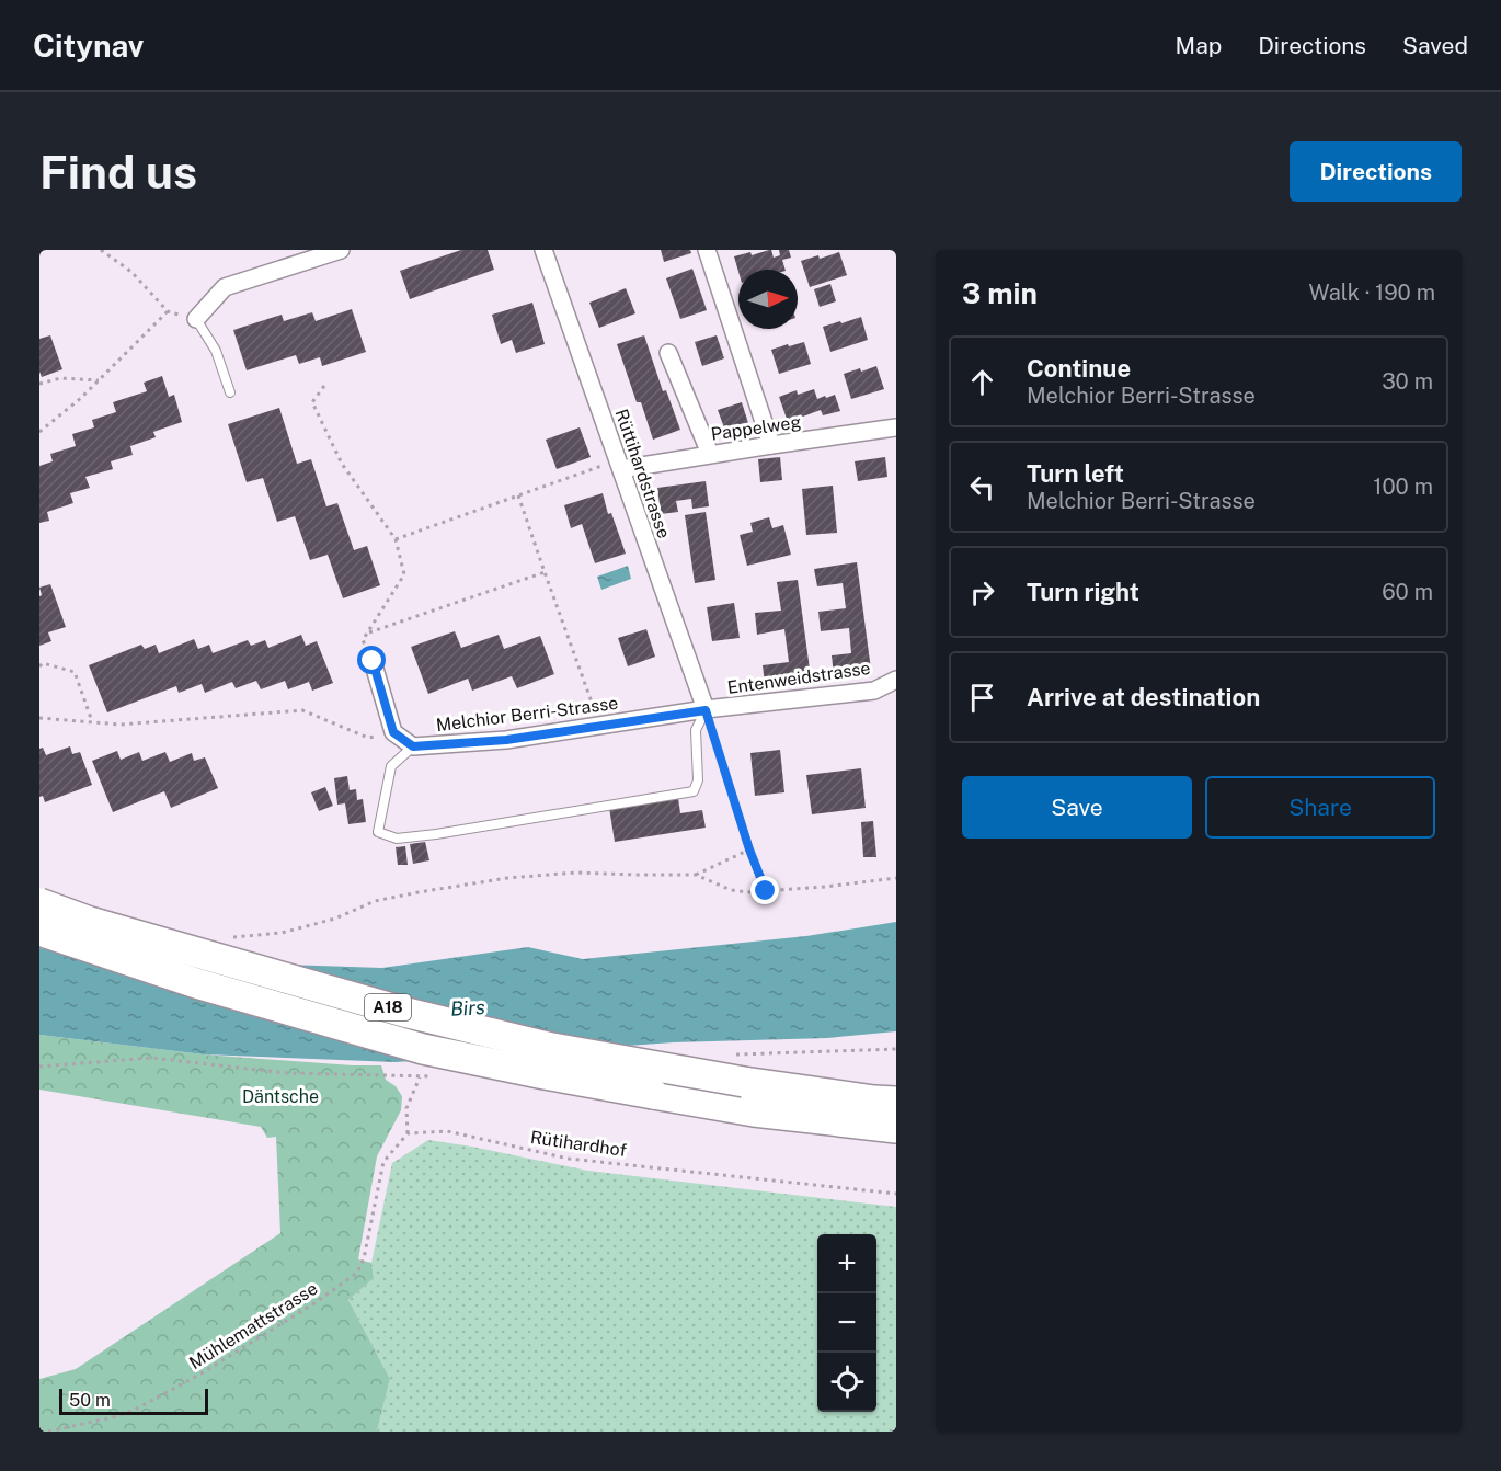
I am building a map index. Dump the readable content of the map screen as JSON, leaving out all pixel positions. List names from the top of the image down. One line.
{"streets":{"highway":["A18"],"street":["Pappelweg","Rüttihardstrasse","Entenweidstrasse","Melchior Berri-Strasse"],"path":["Rütihardhof","Mühlemattstrasse"]},"crossings":[["Pappelweg","Rüttihardstrasse"],["Rüttihardstrasse","Entenweidstrasse"],["Rüttihardstrasse","Melchior Berri-Strasse"],["Entenweidstrasse","Melchior Berri-Strasse"],["Rütihardhof","Mühlemattstrasse"]],"water":["Birs"],"parks":["Däntsche"],"scale_bar":"50 m","north":"right","page":{"header":"Citynav","nav":["Map","Directions","Saved"],"buttons":["Directions",["Save","Share"]],"title":"Find us","heading":["3 min","Walk · 190 m"],"list":[["Continue","Melchior Berri-Strasse","30 m"],["Turn left","Melchior Berri-Strasse","100 m"],["Turn right","60 m"],"Arrive at destination"],"map_buttons":["+","−"],"scale":"50 m"}}
